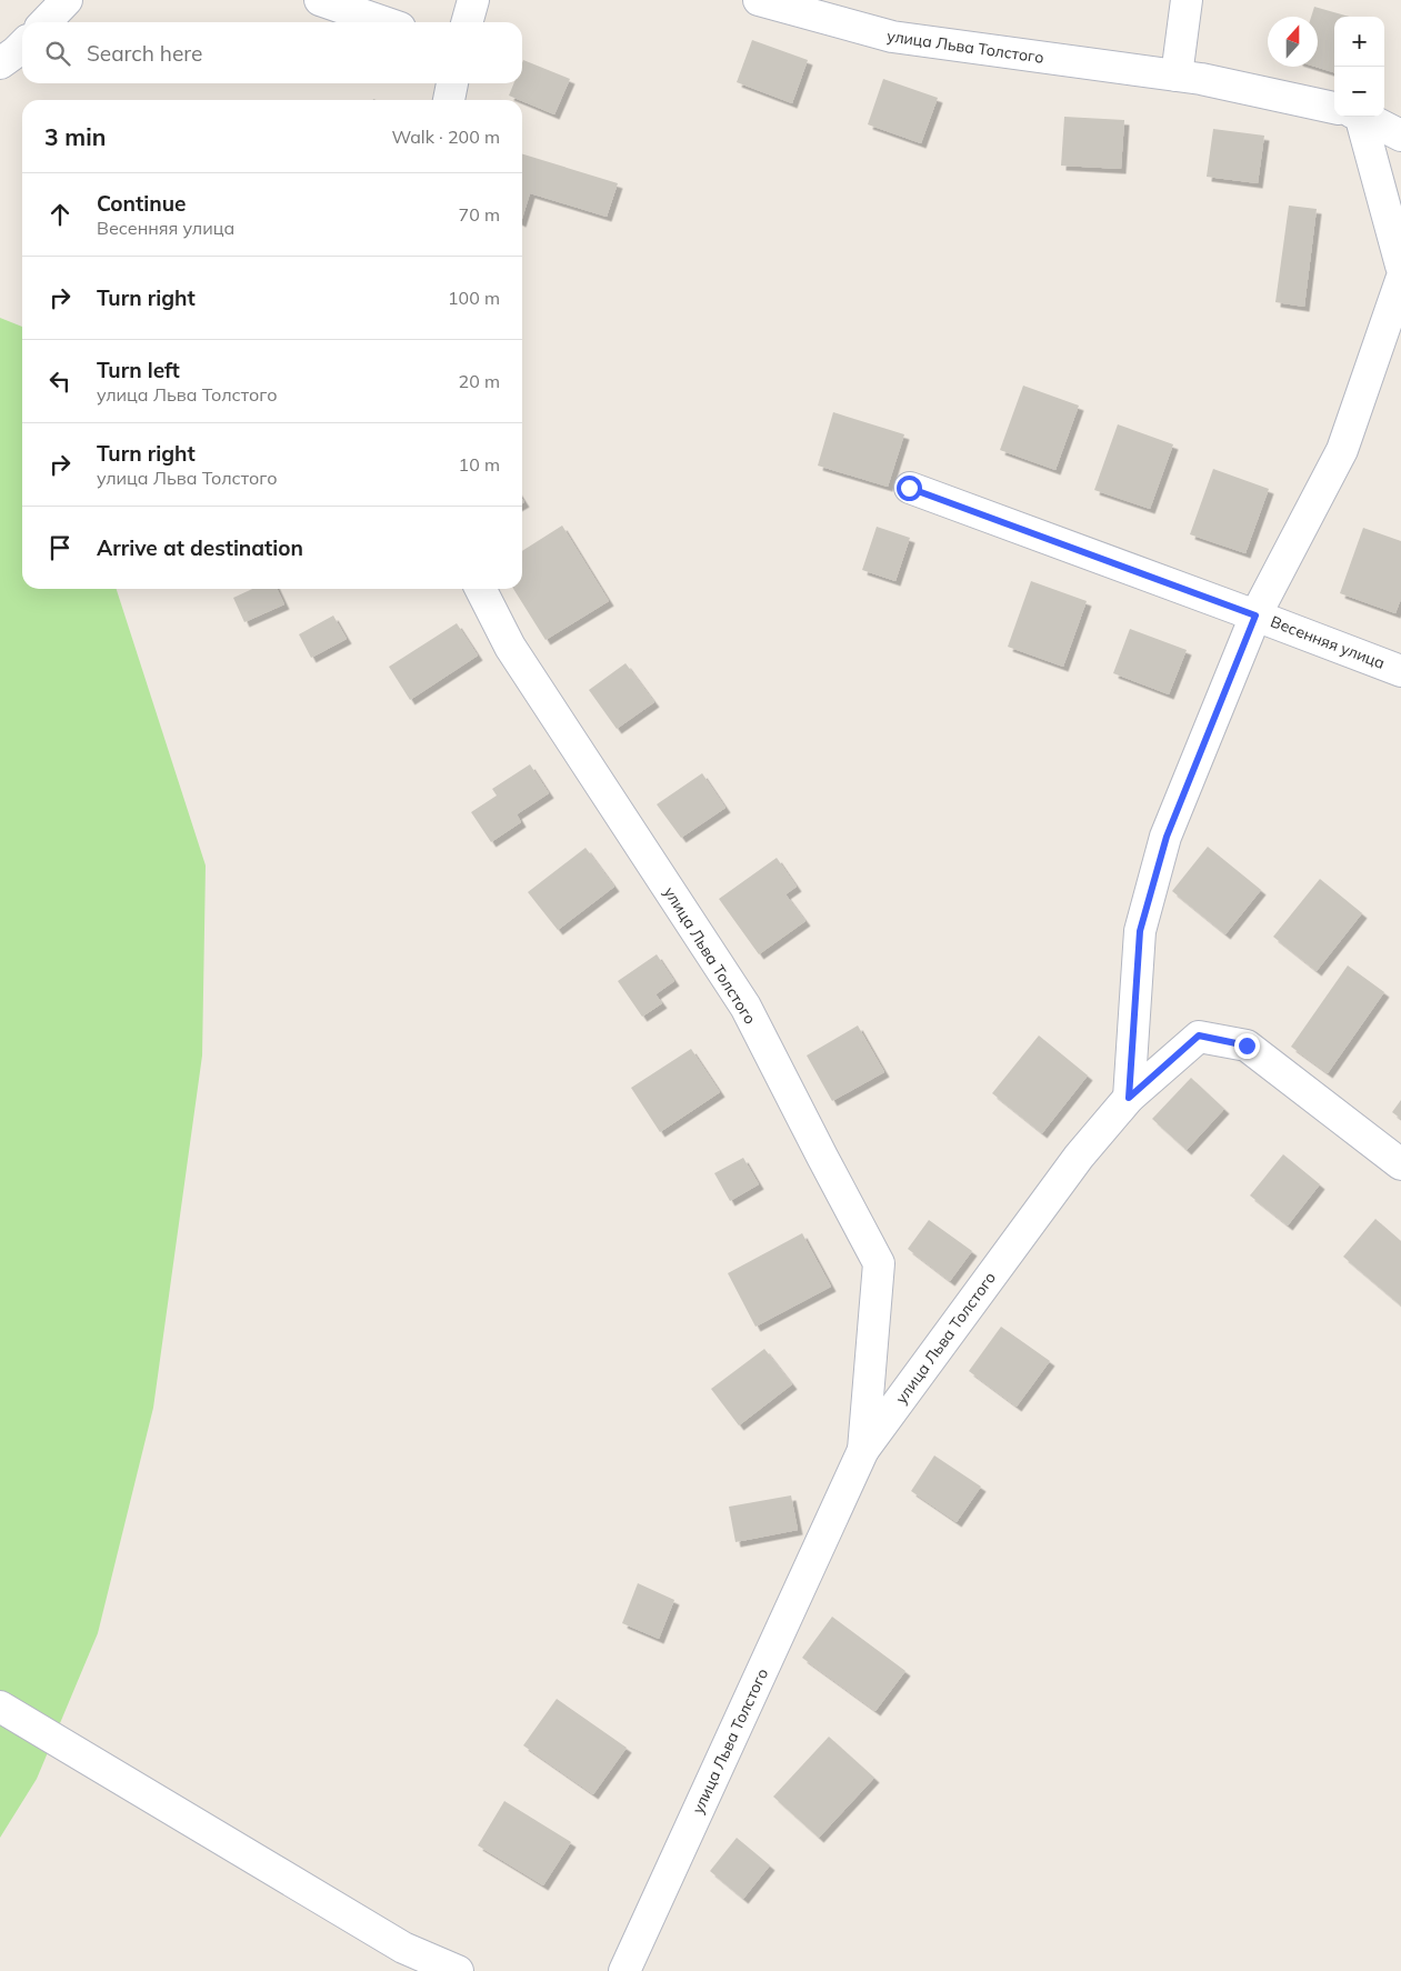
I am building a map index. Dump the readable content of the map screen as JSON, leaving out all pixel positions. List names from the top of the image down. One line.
{"streets":{"street":["улица Льва Толстого","Весенняя улица"]},"north":"top","page":{"map_buttons":["+","−"],"search":"Search here","heading":["3 min","Walk · 200 m"],"list":[["Continue","Весенняя улица","70 m"],["Turn right","100 m"],["Turn left","улица Льва Толстого","20 m"],["Turn right","улица Льва Толстого","10 m"],"Arrive at destination"]}}
